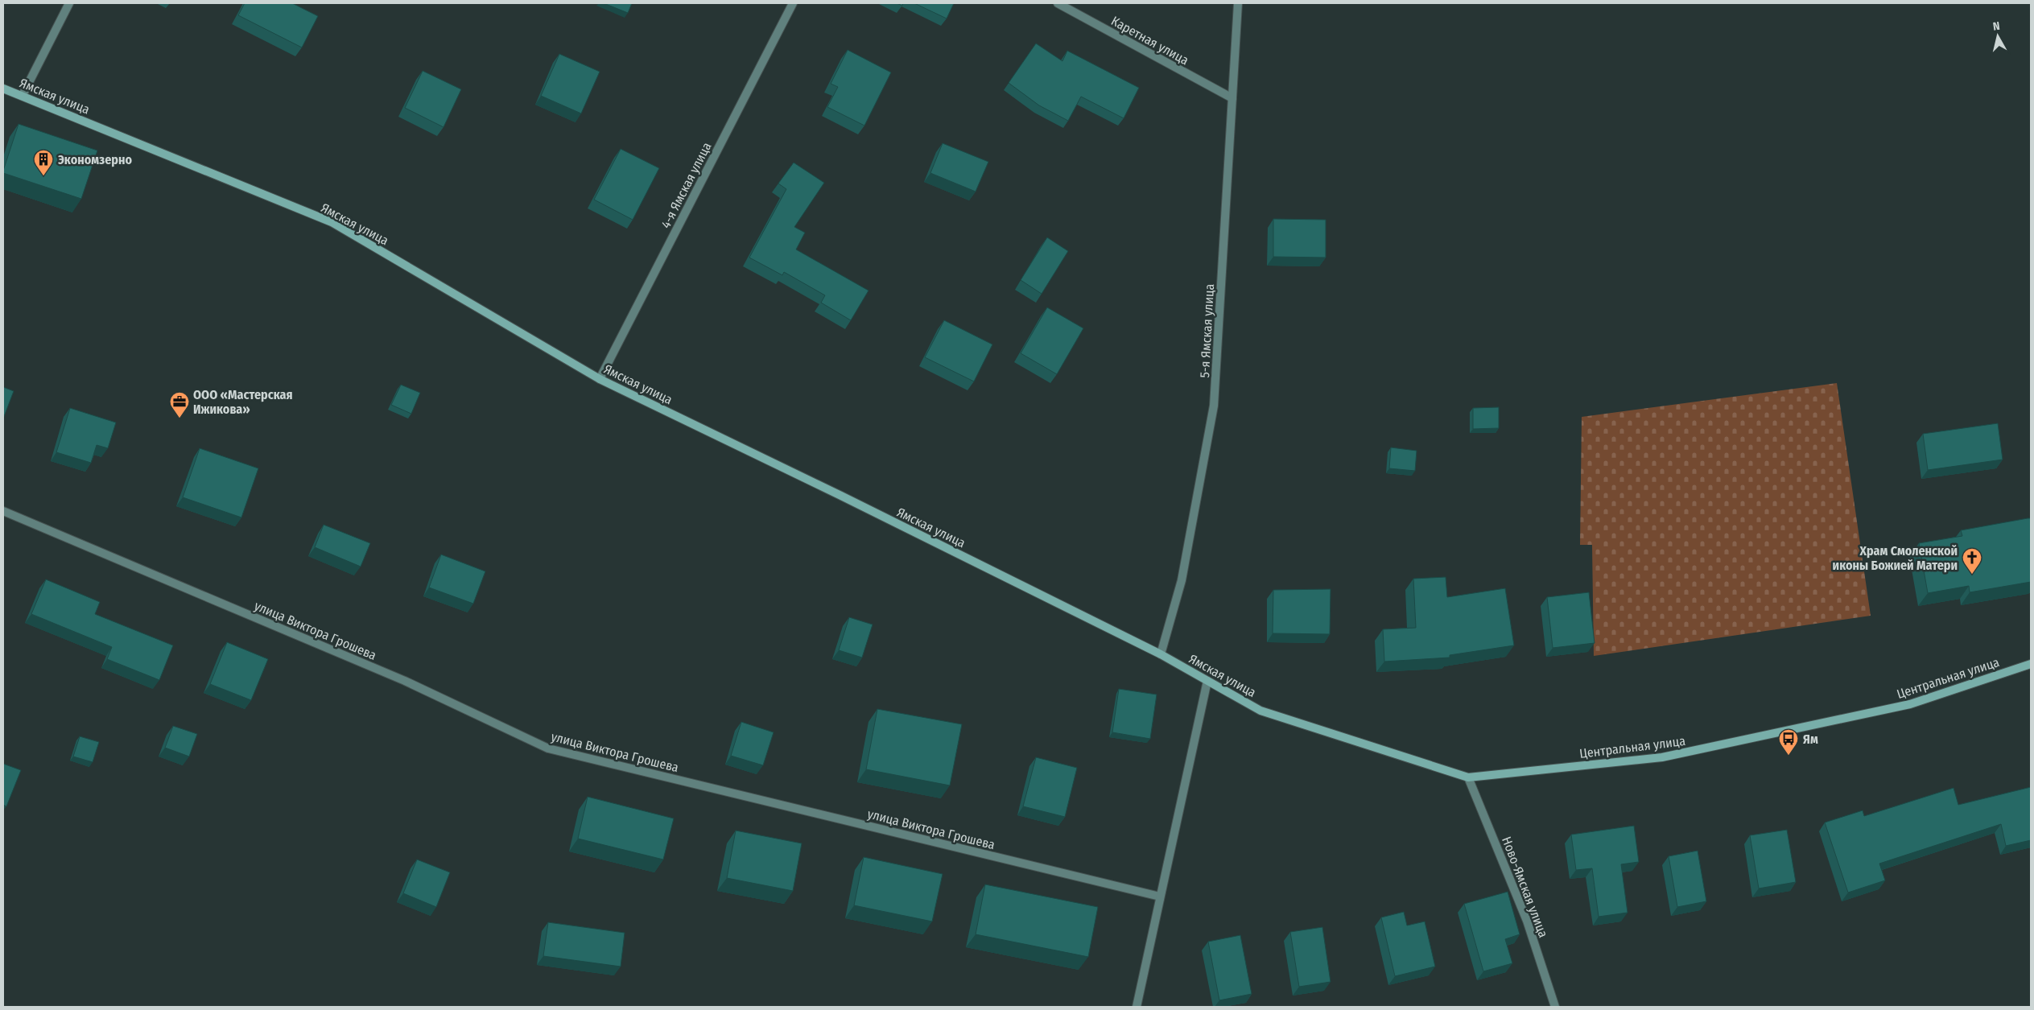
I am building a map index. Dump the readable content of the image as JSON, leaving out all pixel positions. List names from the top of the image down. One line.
{"streets":{"street":["Каретная улица","Ямская улица","4-я Ямская улица","5-я Ямская улица","улица Виктора Грошева","Центральная улица","Ново-Ямская улица"]},"crossings":[["Каретная улица","5-я Ямская улица"],["Ямская улица","4-я Ямская улица"],["Ямская улица","5-я Ямская улица"],["Ямская улица","Центральная улица"],["Центральная улица","Ново-Ямская улица"]],"places":{"building":["Экономзерно"],"office":["ООО «Мастерская Ижикова»"],"church":["Храм Смоленской иконы Божией Матери"],"bus stop":["Ям"]},"north":"top"}
